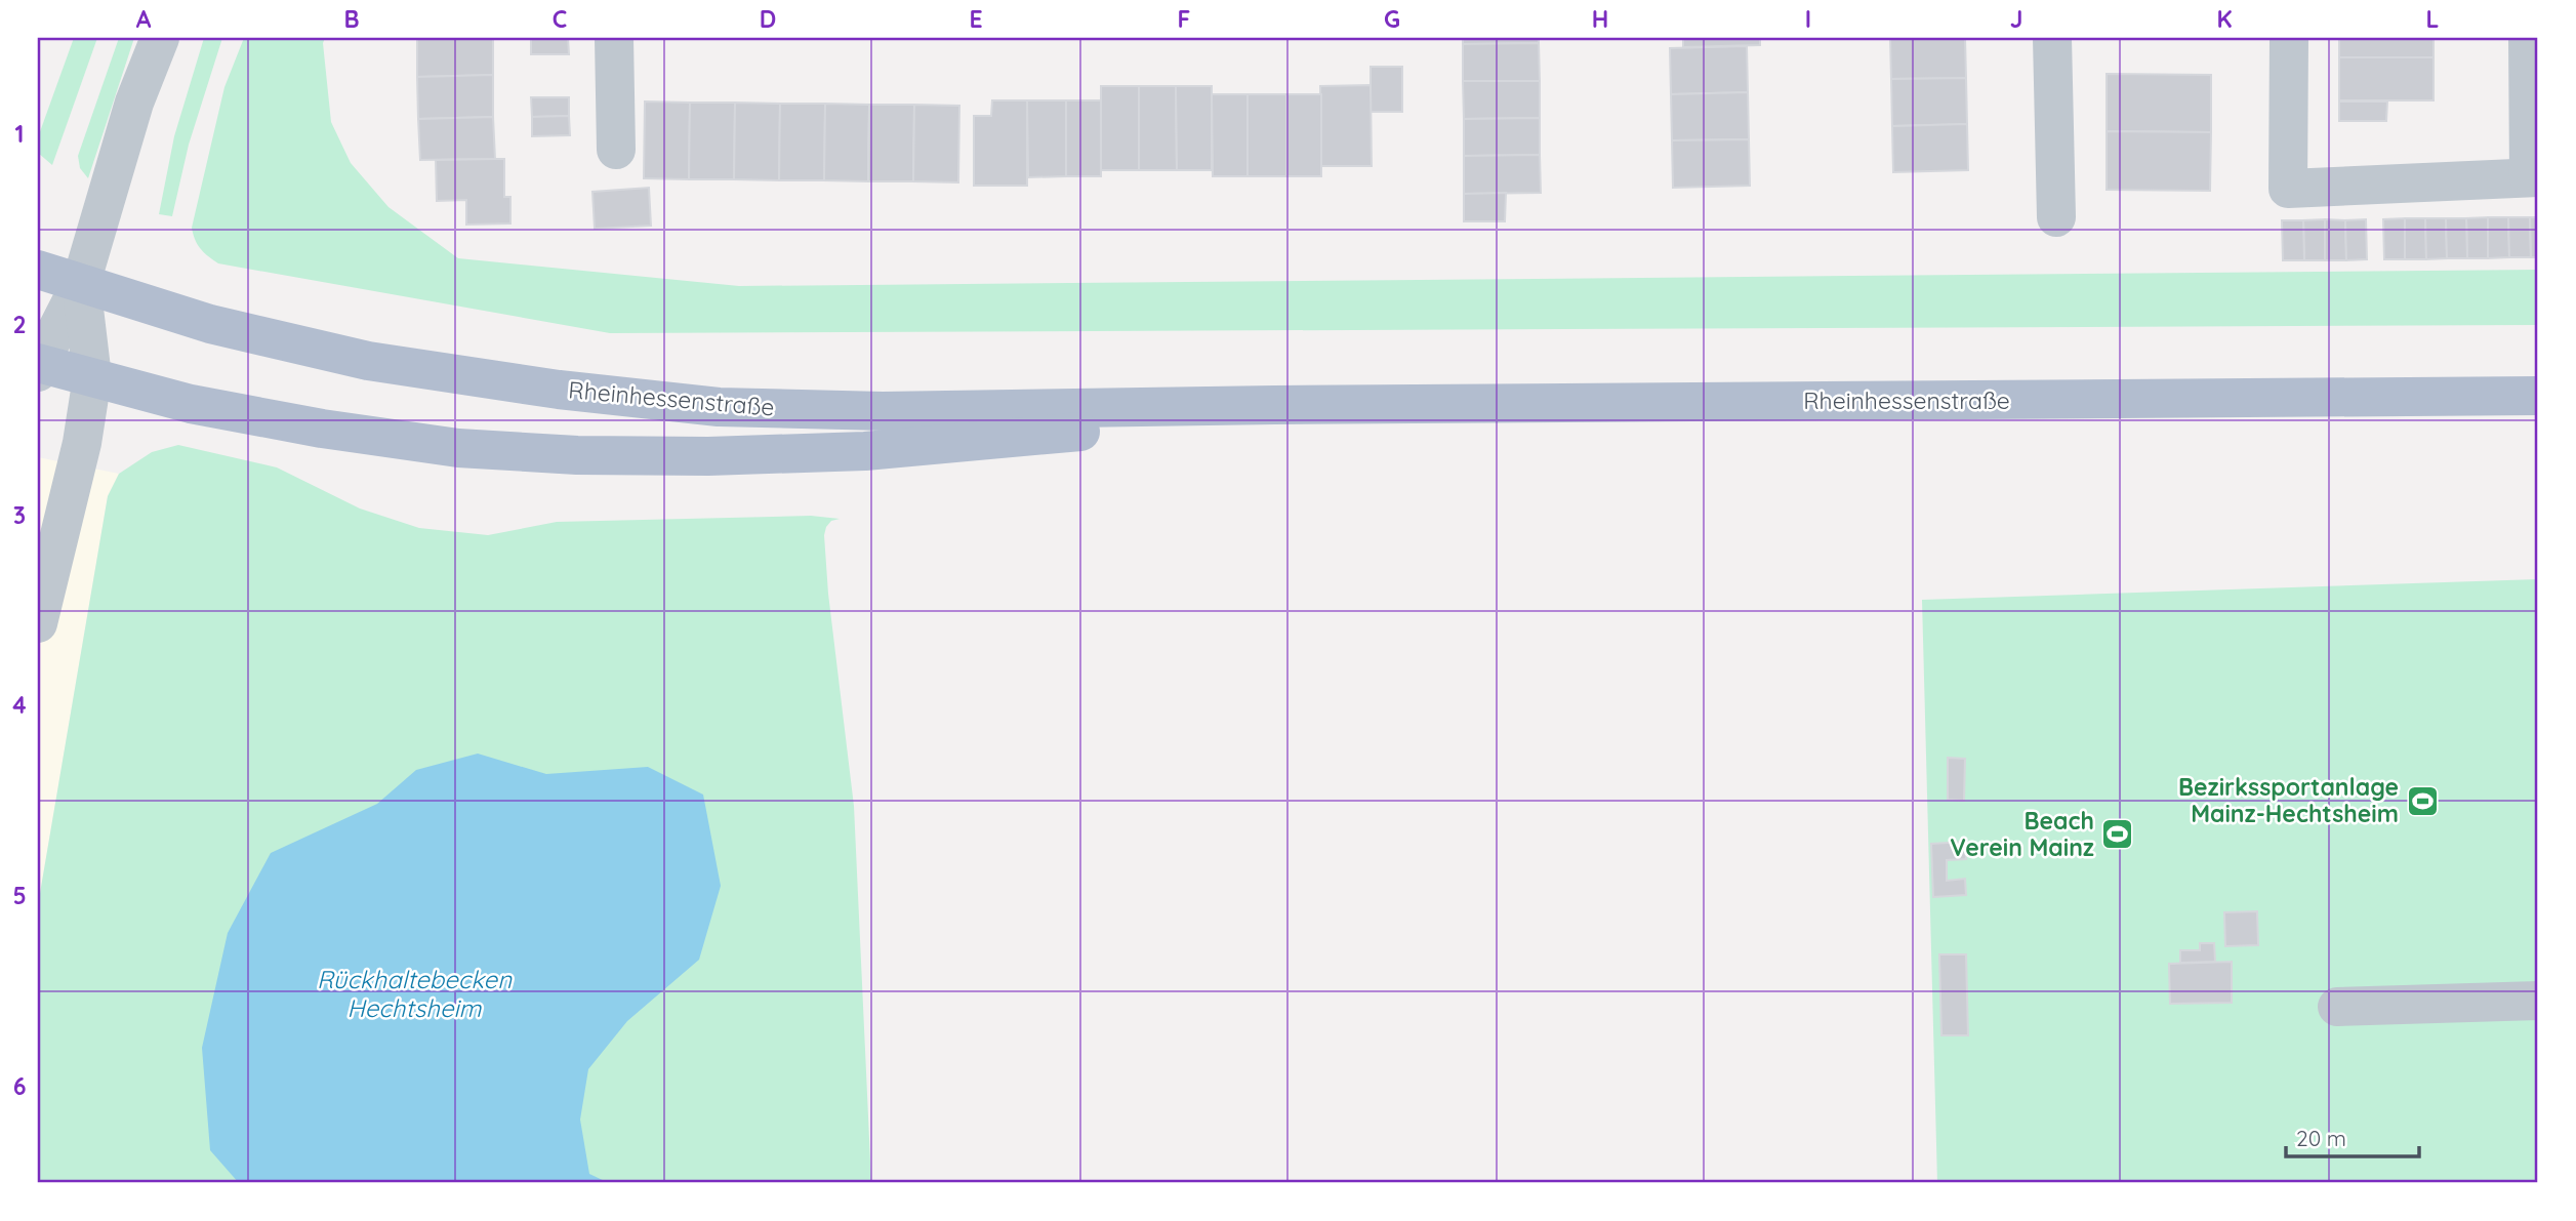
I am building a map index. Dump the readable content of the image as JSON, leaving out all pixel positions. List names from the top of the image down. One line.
{"streets":{"main road":["Rheinhessenstraße"]},"water":["Rückhaltebecken Hechtsheim"],"places":{"sports":["Bezirkssportanlage Mainz-Hechtsheim","Beach Verein Mainz"]},"scale_bar":"20 m","grid":{"columns":["A","B","C","D","E","F","G","H","I","J","K","L"],"rows":["1","2","3","4","5","6"]}}
